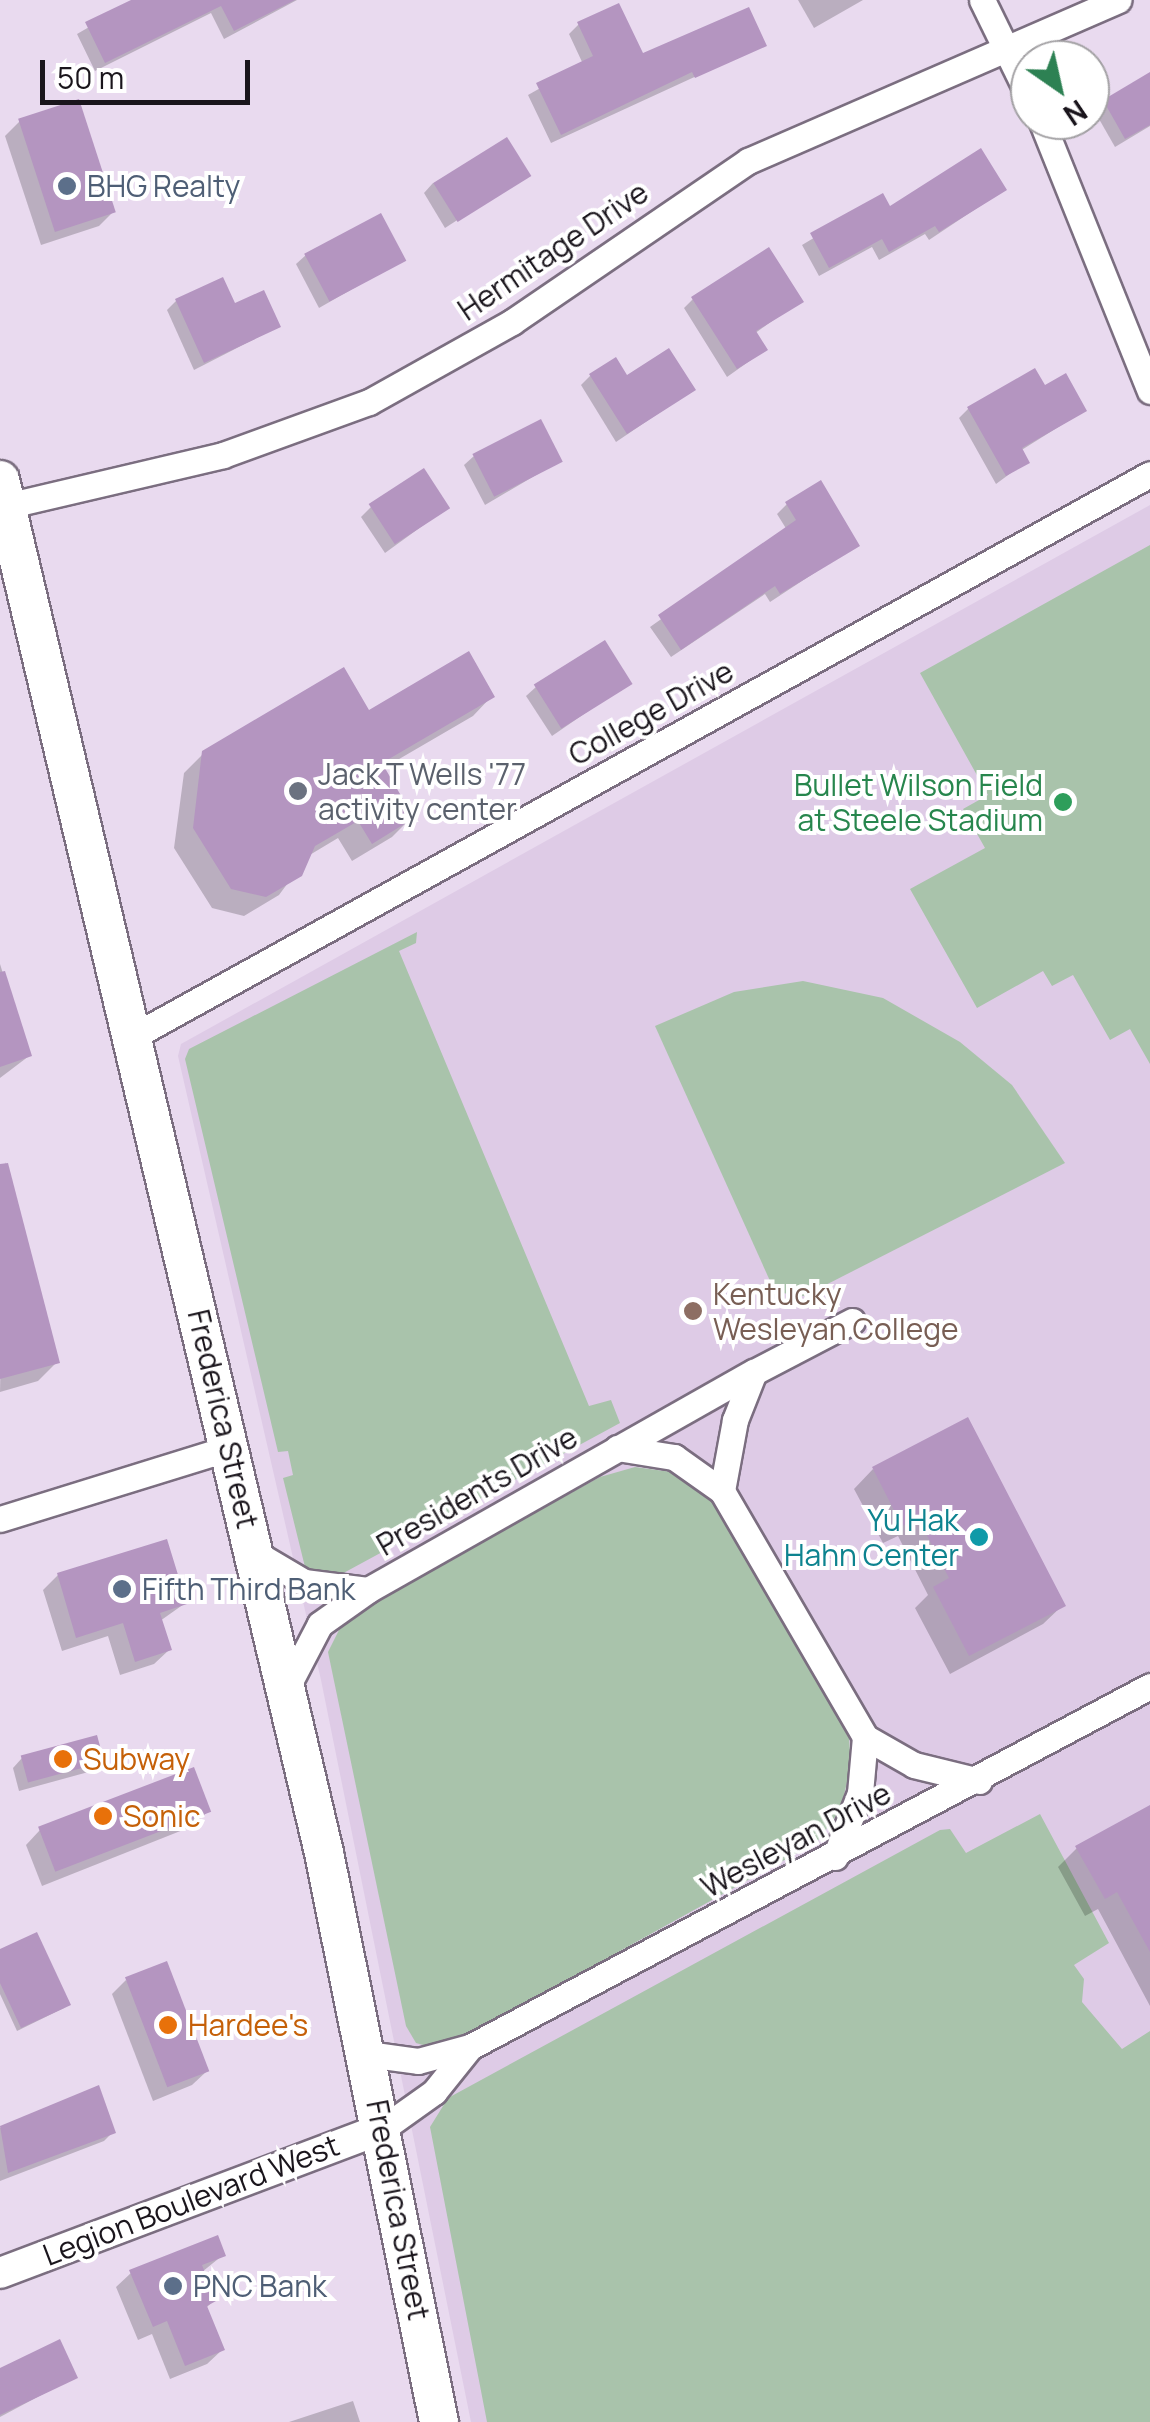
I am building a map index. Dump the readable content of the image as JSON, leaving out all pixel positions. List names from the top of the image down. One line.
{"streets":{"main road":["Frederica Street"],"street":["Hermitage Drive","College Drive","Presidents Drive","Wesleyan Drive","Legion Boulevard West"]},"crossings":[["Hermitage Drive","Frederica Street"],["College Drive","Frederica Street"],["Frederica Street","Presidents Drive"],["Frederica Street","Wesleyan Drive"],["Frederica Street","Legion Boulevard West"],["Wesleyan Drive","Legion Boulevard West"]],"places":["BHG Realty","Jack T Wells '77 activity center","Bullet Wilson Field at Steele Stadium","Kentucky Wesleyan College","Yu Hak Hahn Center","Fifth Third Bank","Subway","Sonic","Hardee's","PNC Bank"],"scale_bar":"50 m","north":"bottom right"}
